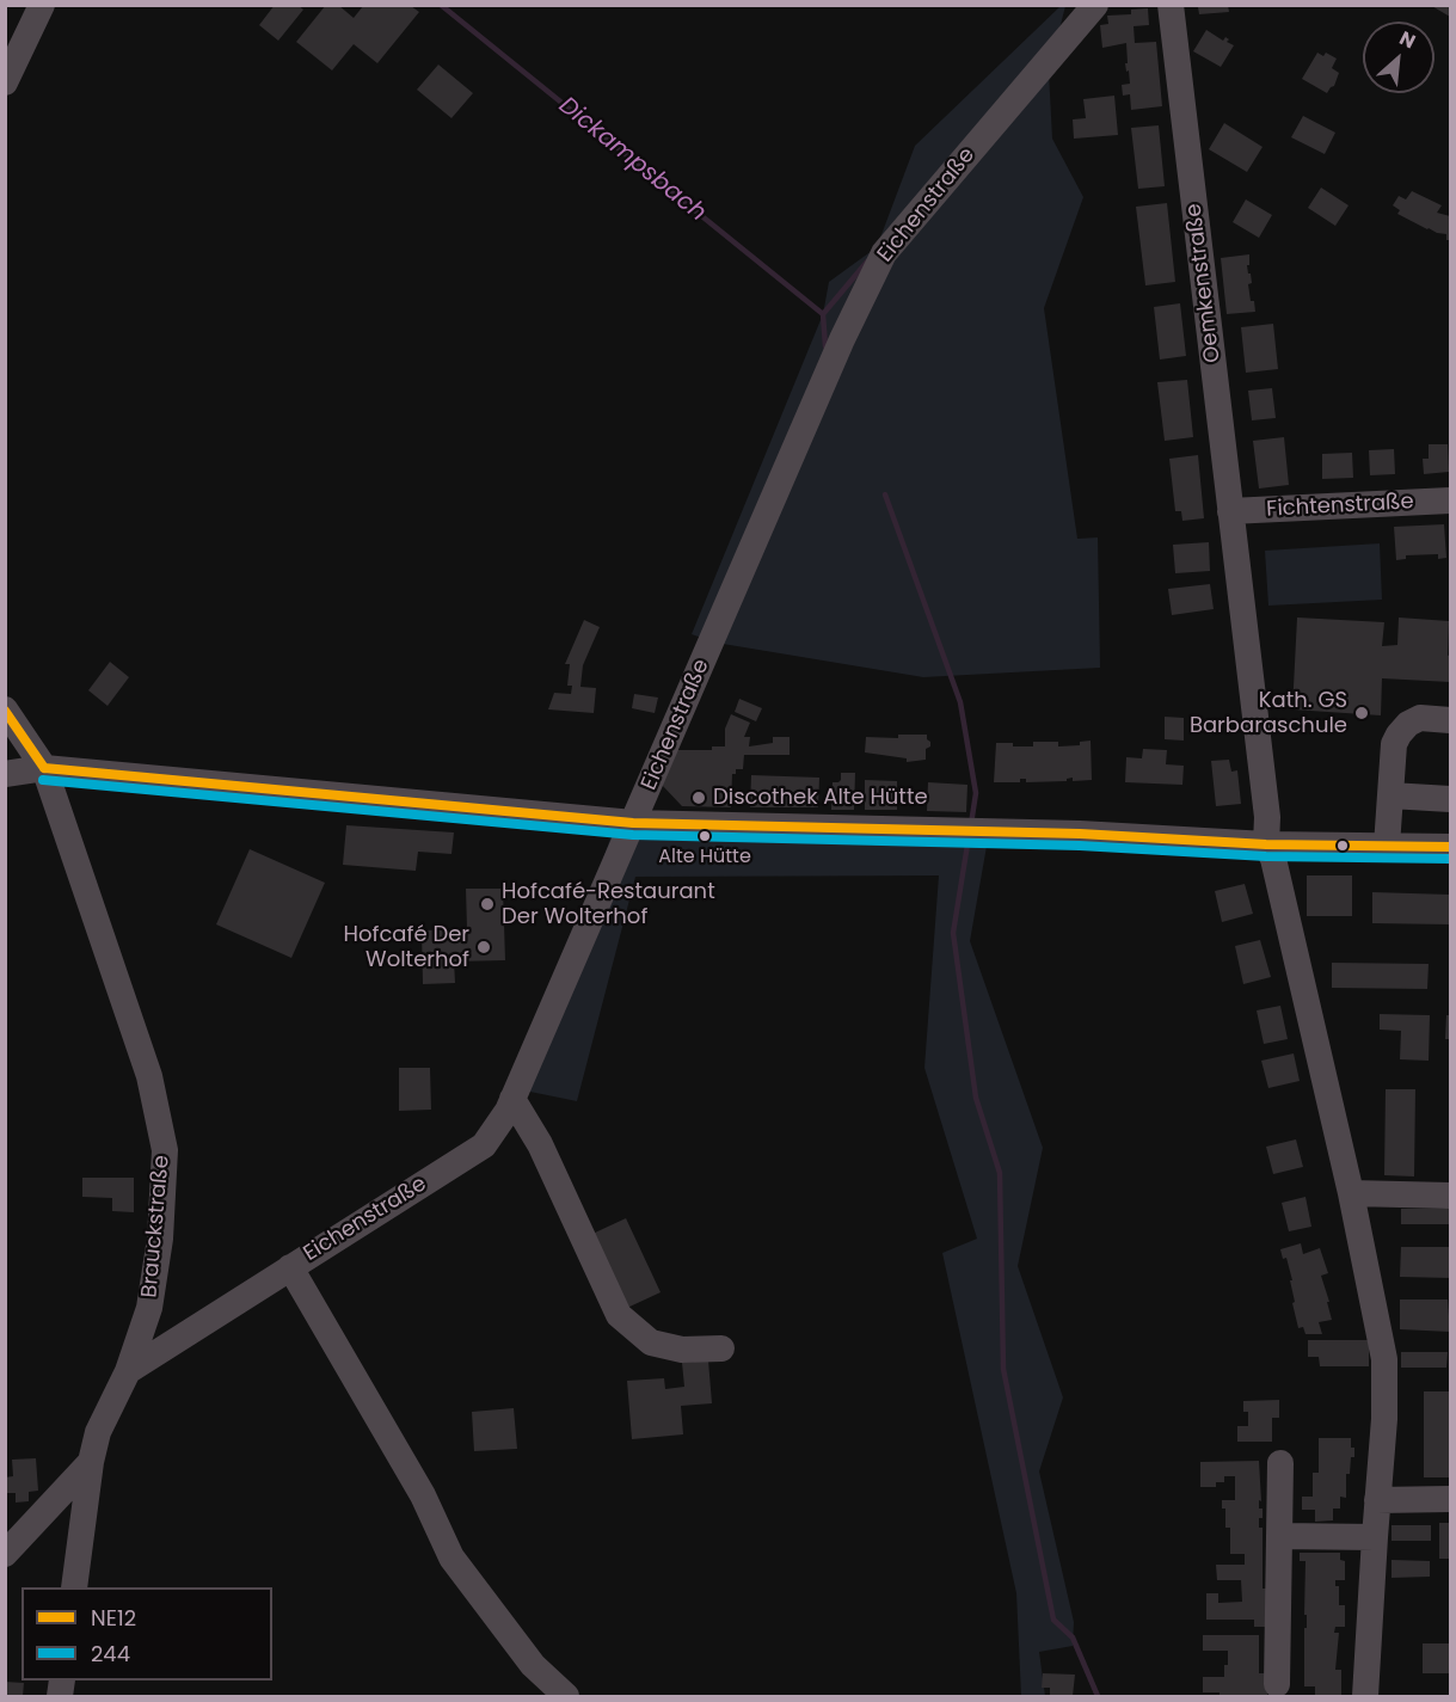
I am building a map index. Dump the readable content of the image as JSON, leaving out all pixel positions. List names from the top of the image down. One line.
{"streets":{"street":["Eichenstraße","Oemkenstraße","Fichtenstraße","Brauckstraße"]},"crossings":[["Eichenstraße","Brauckstraße"],["Oemkenstraße","Fichtenstraße"]],"water":["Dickampsbach"],"places":["Kath. GS Barbaraschule","Discothek Alte Hütte","Alte Hütte","Hofcafé-Restaurant Der Wolterhof","Hofcafé Der Wolterhof"],"lines":["transit line NE12","transit line 244"],"legend":["NE12","244"],"north":"top right"}
